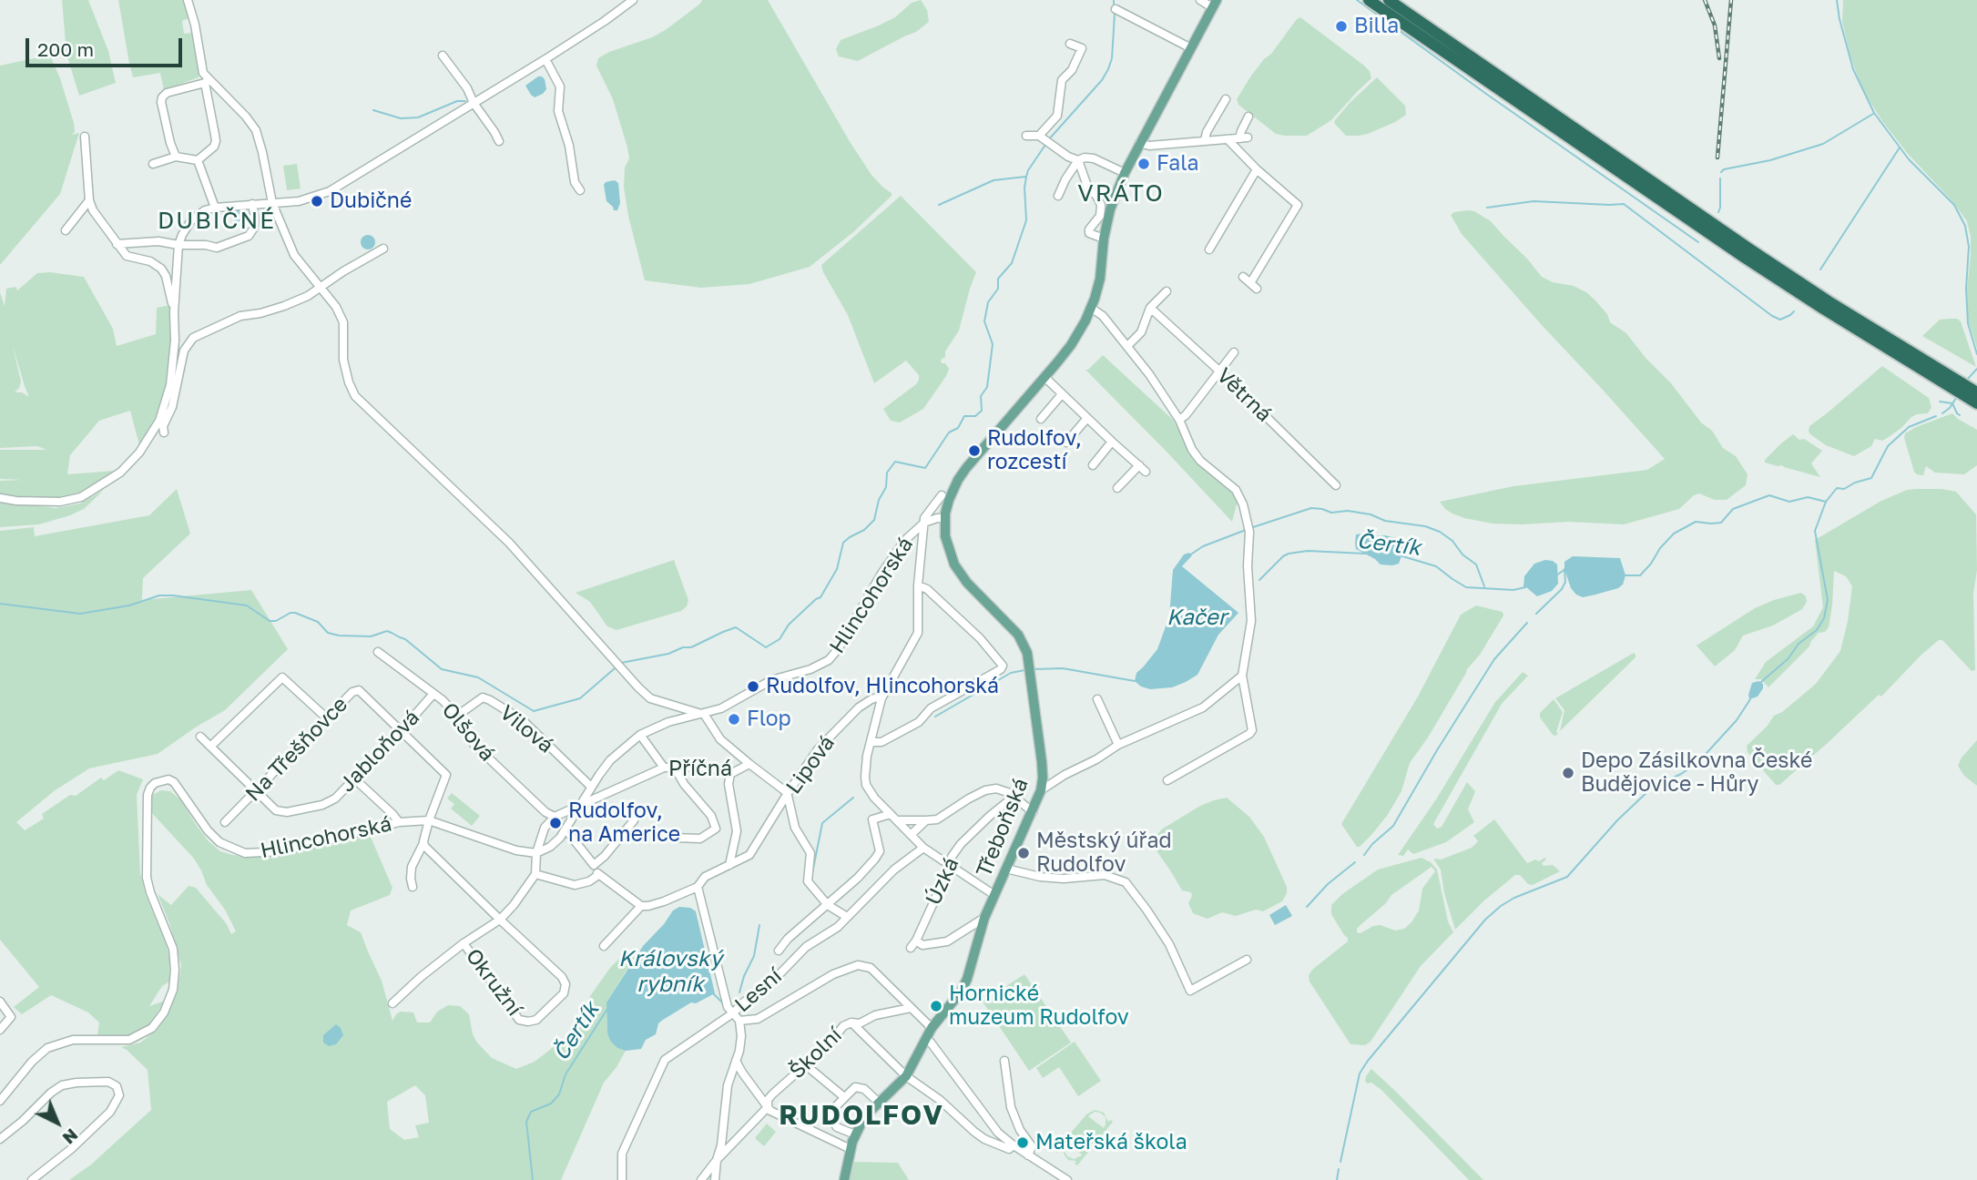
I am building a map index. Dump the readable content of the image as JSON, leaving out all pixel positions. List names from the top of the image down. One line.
{"streets":{"main road":["Třeboňská"],"street":["Větrná","Hlincohorská","Vilová","Olšová","Na Třešňovce","Jabloňová","Lipová","Příčná","Úzká","Okružní","Lesní","Školní"]},"crossings":[["Hlincohorská","Vilová"],["Hlincohorská","Na Třešňovce"],["Hlincohorská","Lipová"],["Hlincohorská","Příčná"],["Hlincohorská","Třeboňská"],["Vilová","Olšová"],["Olšová","Jabloňová"],["Na Třešňovce","Jabloňová"],["Lipová","Příčná"],["Třeboňská","Úzká"]],"districts":["VRÁTO","DUBIČNÉ","RUDOLFOV"],"water":["Čertík","Kačer","Královský rybník"],"places":["Billa","Fala","Dubičné","Rudolfov, rozcestí","Rudolfov, Hlincohorská","Flop","Depo Zásilkovna České Budějovice - Hůry","Rudolfov, na Americe","Městský úřad Rudolfov","Hornické muzeum Rudolfov","Mateřská škola"],"scale_bar":"200 m","north":"bottom right"}
